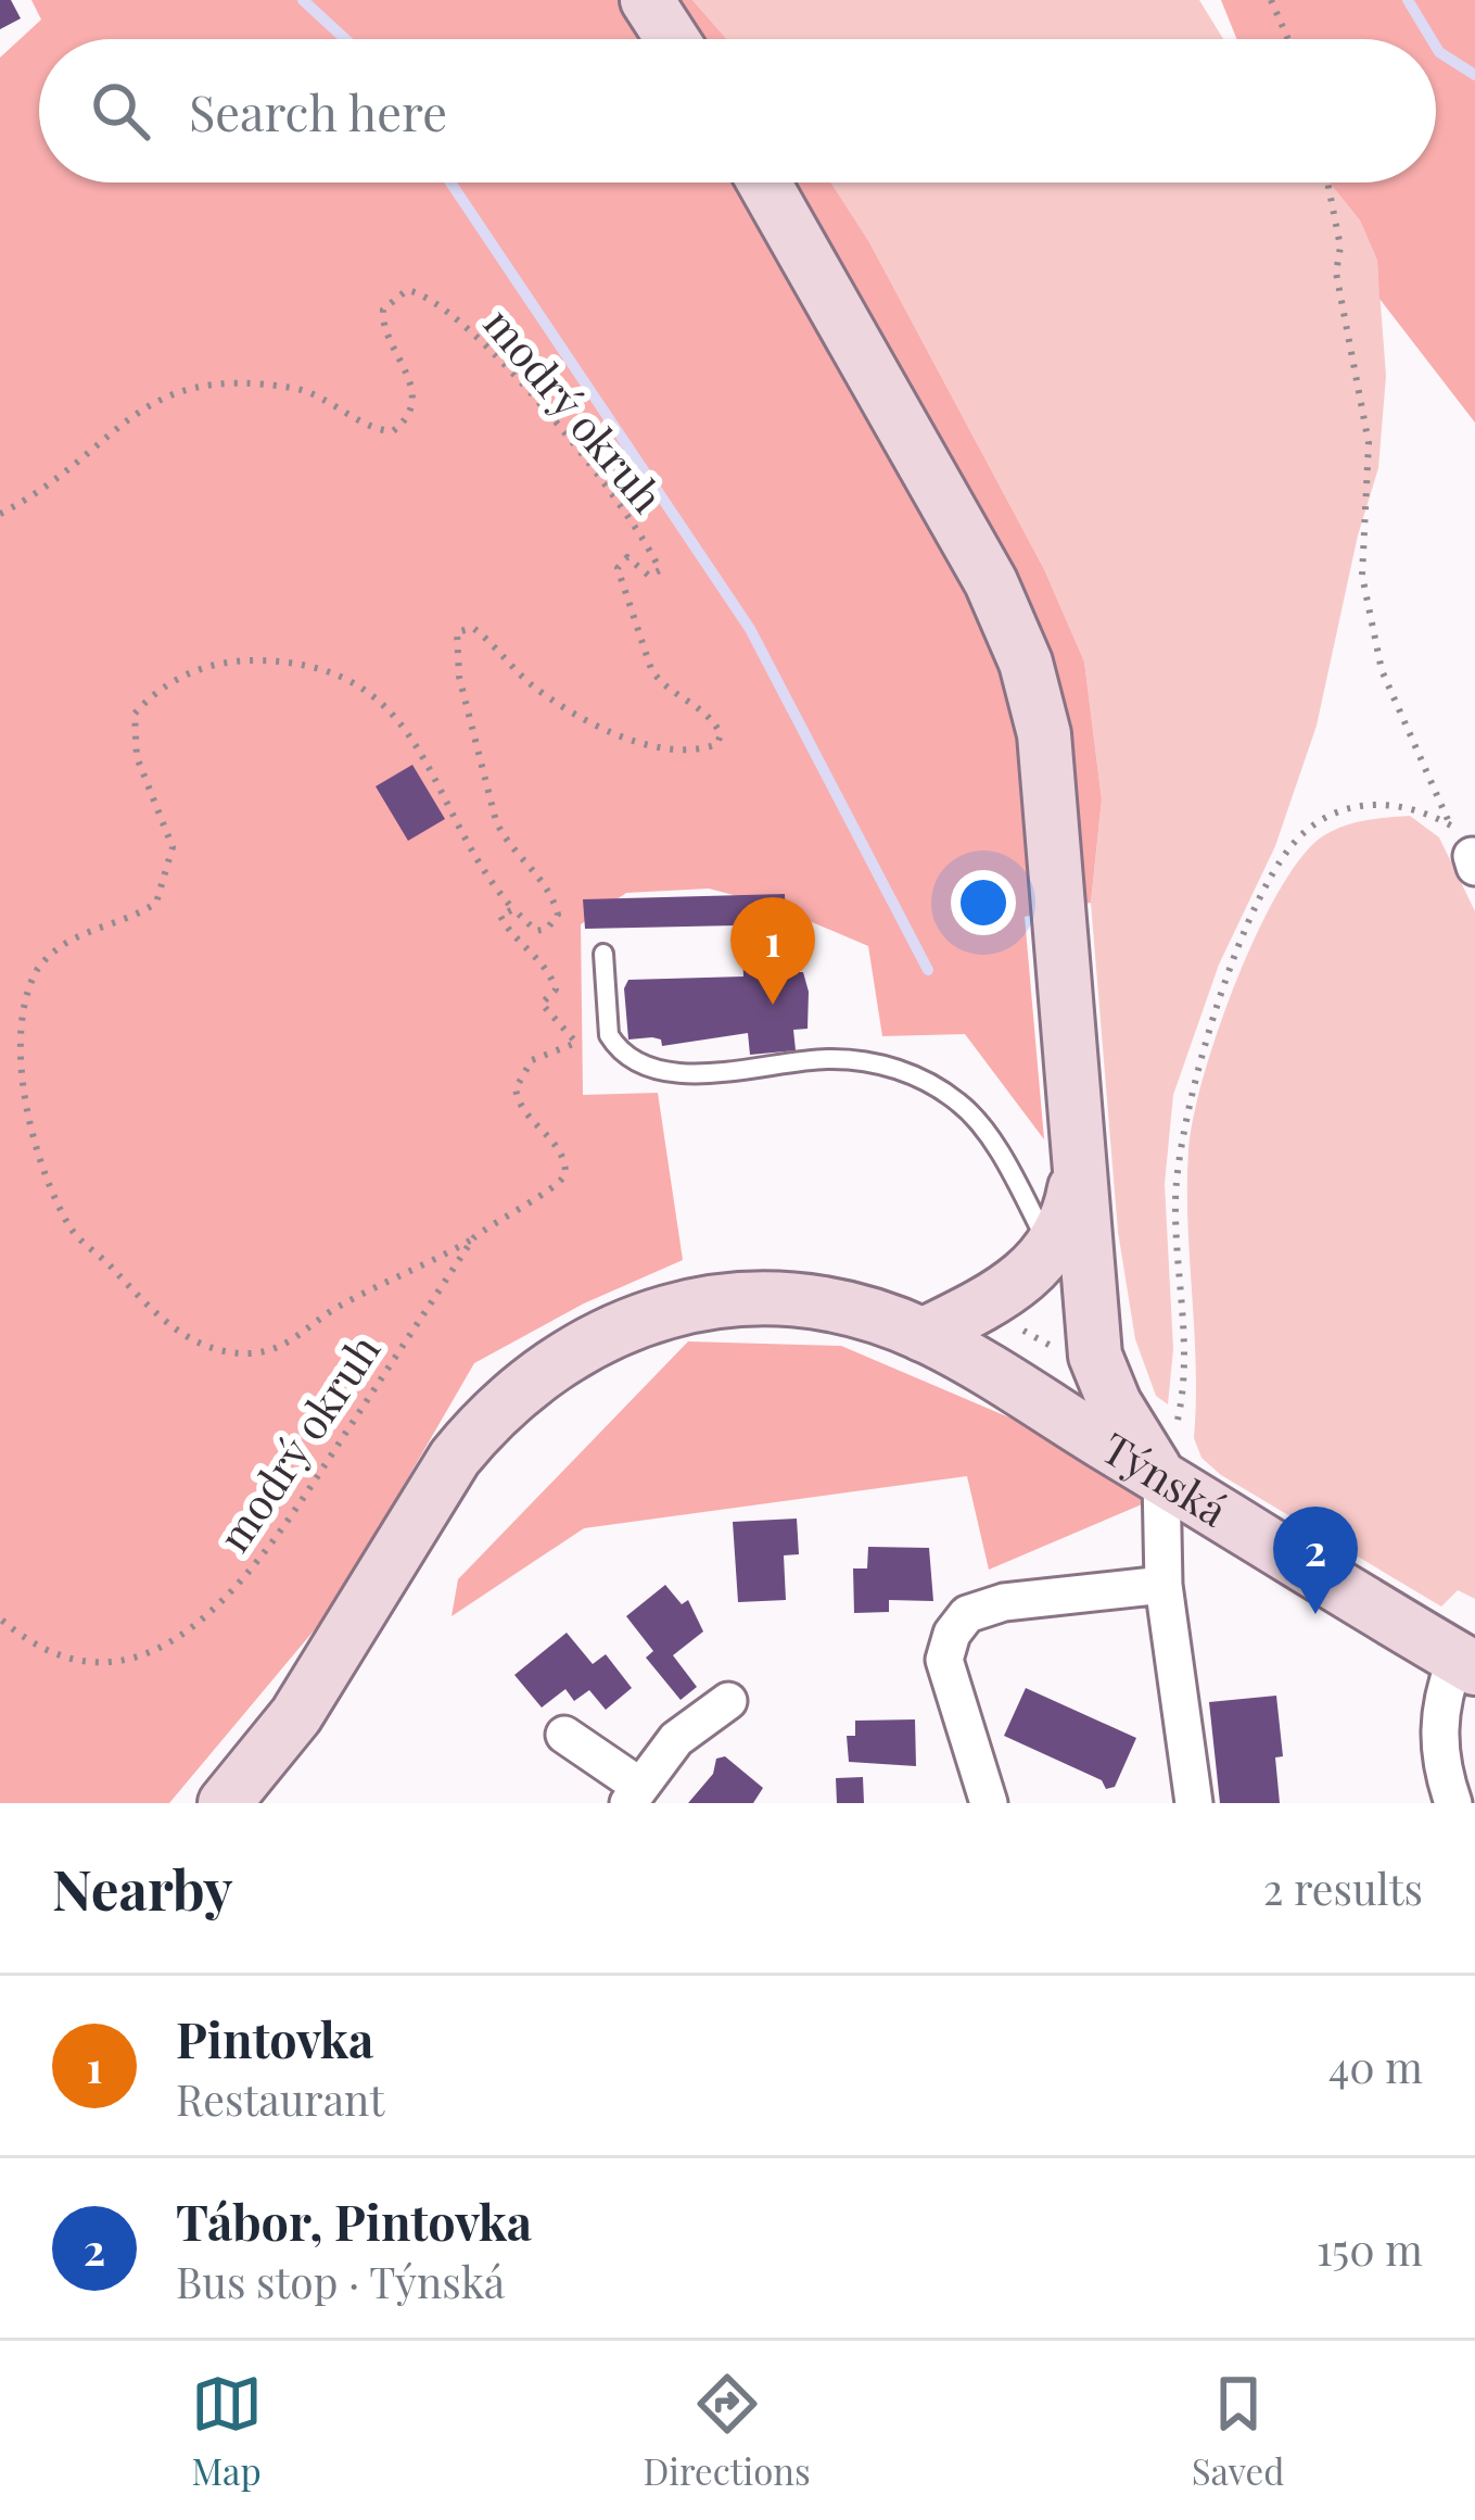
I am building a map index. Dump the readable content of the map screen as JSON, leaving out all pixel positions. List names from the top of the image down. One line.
{"streets":{"street":["Týnská"],"path":["modrý okruh"]},"page":{"search":"Search here","pins":["1","2"],"heading":["Nearby","2 results"],"list":[{"mark":"1","name":"Pintovka","note":"Restaurant","value":"40 m"},{"mark":"2","name":"Tábor, Pintovka","note":"Bus stop · Týnská","value":"150 m"}],"nav":["Map","Directions","Saved"]}}
